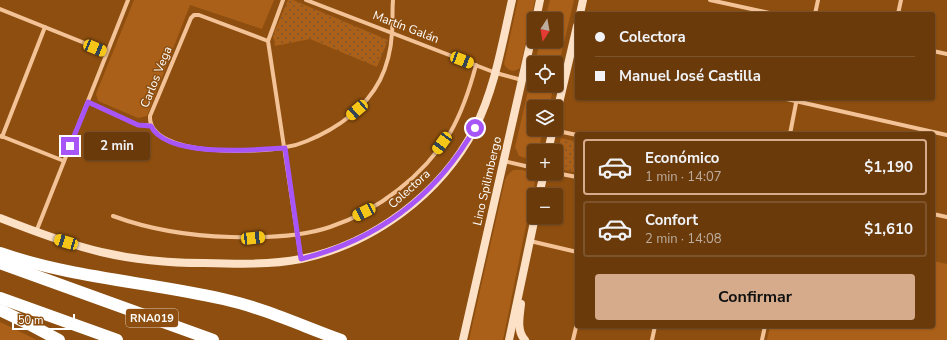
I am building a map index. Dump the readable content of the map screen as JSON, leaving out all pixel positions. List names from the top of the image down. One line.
{"streets":{"highway":["RNA019"],"main road":["Lino Spilimbergo","Colectora"],"street":["Martín Galán","Carlos Vega"]},"crossings":[["Martín Galán","Carlos Vega"],["Martín Galán","Lino Spilimbergo"],["Martín Galán","Colectora"]],"scale_bar":"50 m","north":"bottom","page":{"map_buttons":["+","−"],"banner":["Colectora","Manuel José Castilla"],"bubble":"2 min","list":[{"name":"Económico","note":"1 min · 14:07","value":"$1,190"},{"name":"Confort","note":"2 min · 14:08","value":"$1,610"}],"buttons":"Confirmar","scale":"50 m"}}
